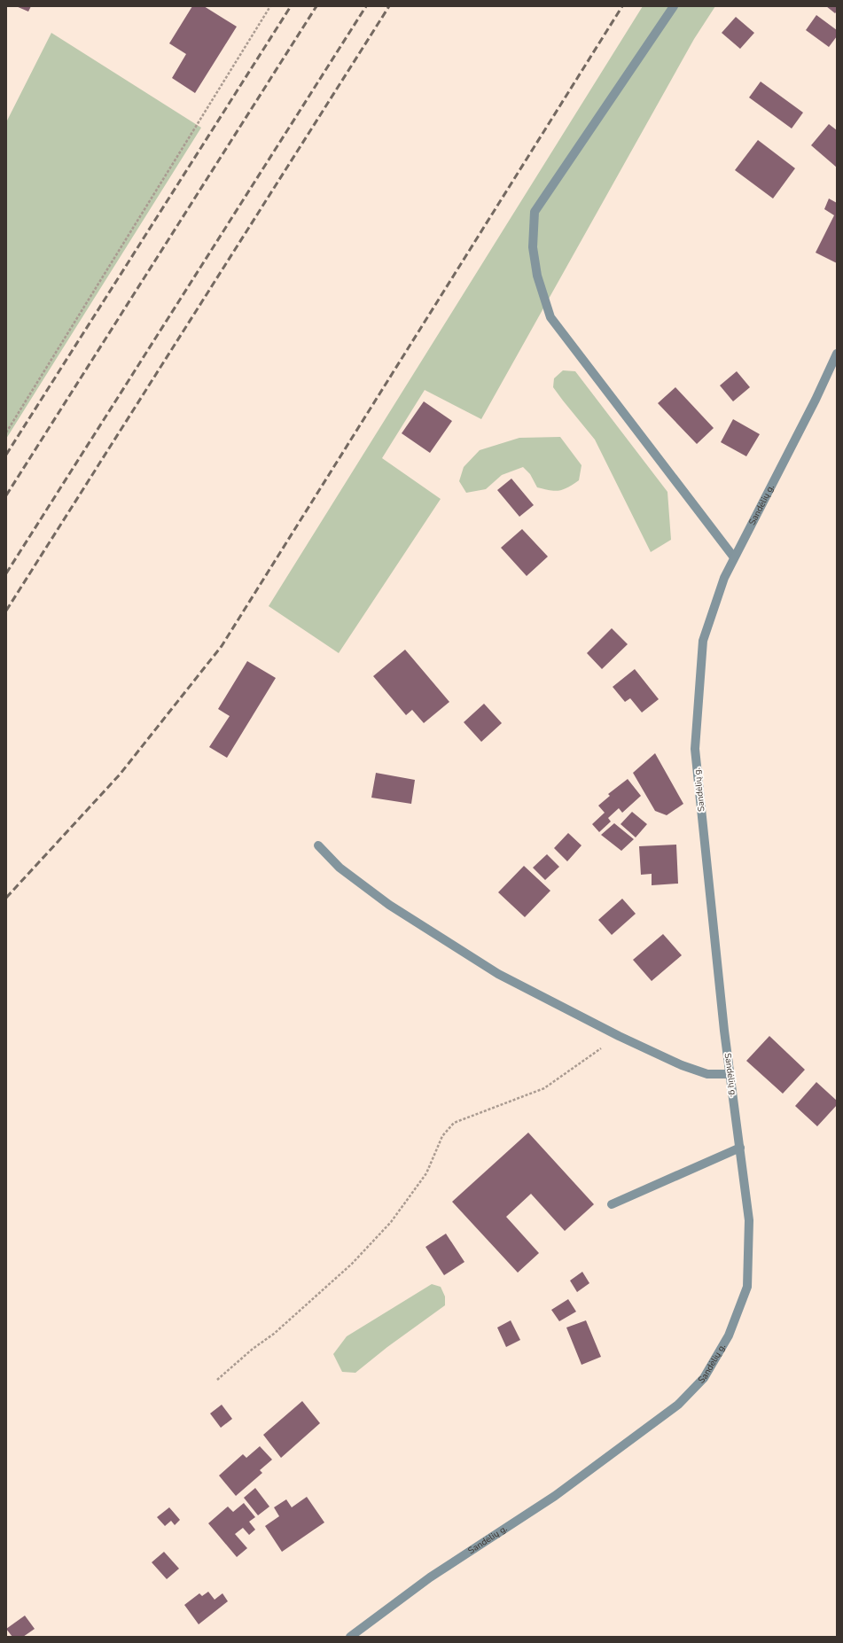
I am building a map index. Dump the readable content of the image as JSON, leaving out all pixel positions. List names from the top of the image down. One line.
{"streets":{"street":["Sandėlių g."]}}
